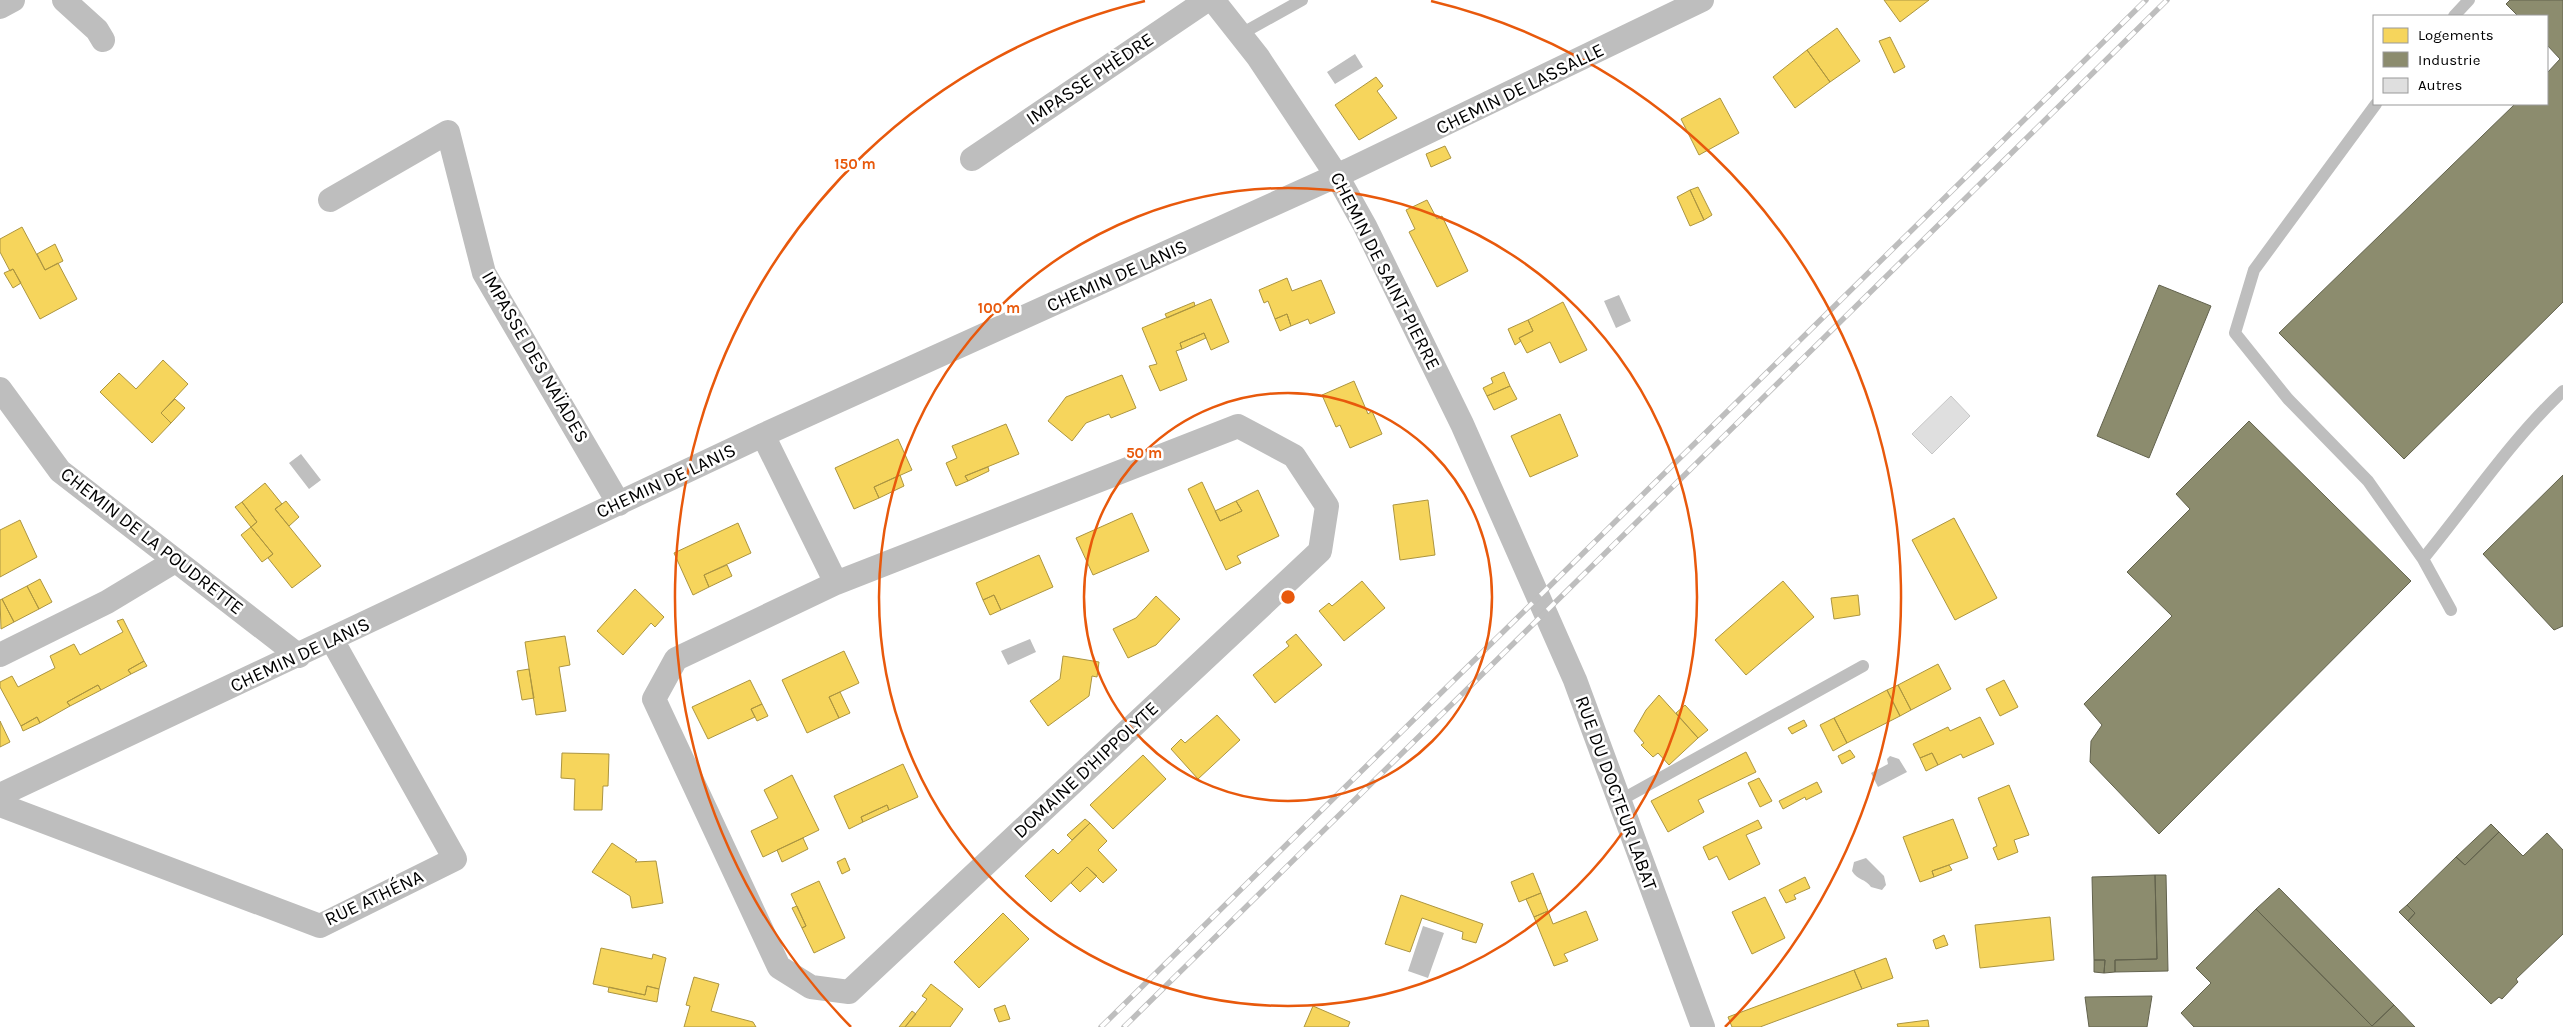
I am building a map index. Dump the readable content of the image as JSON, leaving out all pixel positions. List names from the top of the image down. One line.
{"streets":{"street":["IMPASSE PHÈDRE","CHEMIN DE LASSALLE","CHEMIN DE SAINT-PIERRE","CHEMIN DE LANIS","IMPASSE DES NAÏADES","CHEMIN DE LA POUDRETTE","DOMAINE D'HIPPOLYTE","RUE DU DOCTEUR LABAT","RUE ATHÉNA"]},"crossings":[["CHEMIN DE LASSALLE","CHEMIN DE SAINT-PIERRE"],["CHEMIN DE LASSALLE","CHEMIN DE LANIS"],["CHEMIN DE SAINT-PIERRE","CHEMIN DE LANIS"],["CHEMIN DE SAINT-PIERRE","RUE DU DOCTEUR LABAT"],["CHEMIN DE LANIS","IMPASSE DES NAÏADES"],["CHEMIN DE LANIS","CHEMIN DE LA POUDRETTE"],["CHEMIN DE LANIS","RUE ATHÉNA"]],"legend":["Logements","Industrie","Autres"],"rings":["150 m","100 m","50 m"]}
